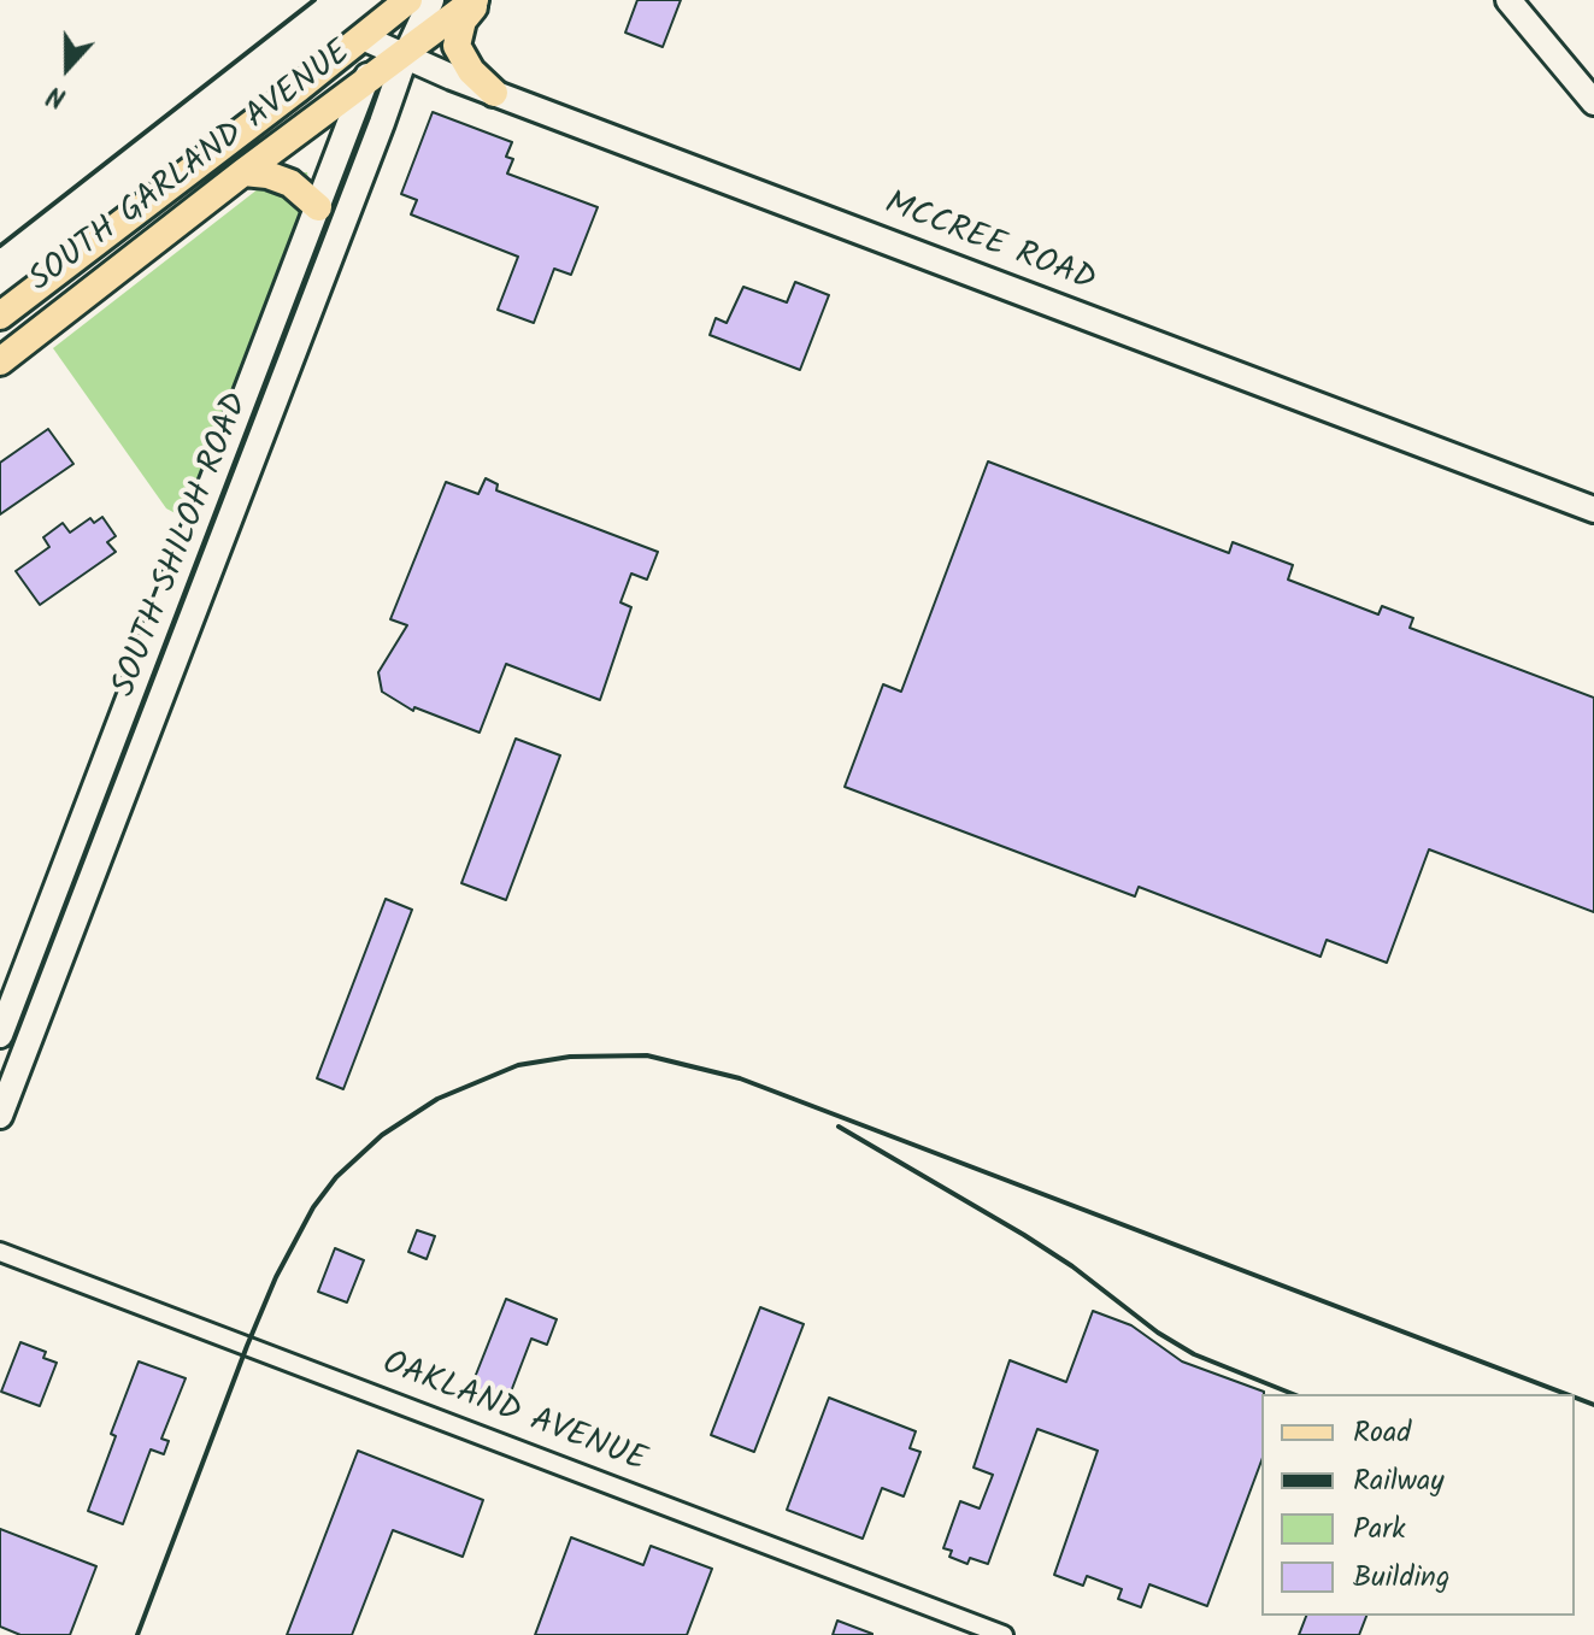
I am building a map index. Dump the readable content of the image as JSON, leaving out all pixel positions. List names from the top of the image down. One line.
{"streets":{"main road":["SOUTH GARLAND AVENUE","MCCREE ROAD","SOUTH SHILOH ROAD"],"street":["OAKLAND AVENUE"]},"crossings":[["SOUTH GARLAND AVENUE","MCCREE ROAD"],["SOUTH GARLAND AVENUE","SOUTH SHILOH ROAD"],["MCCREE ROAD","SOUTH SHILOH ROAD"]],"legend":["Road","Railway","Park","Building"],"north":"bottom"}
